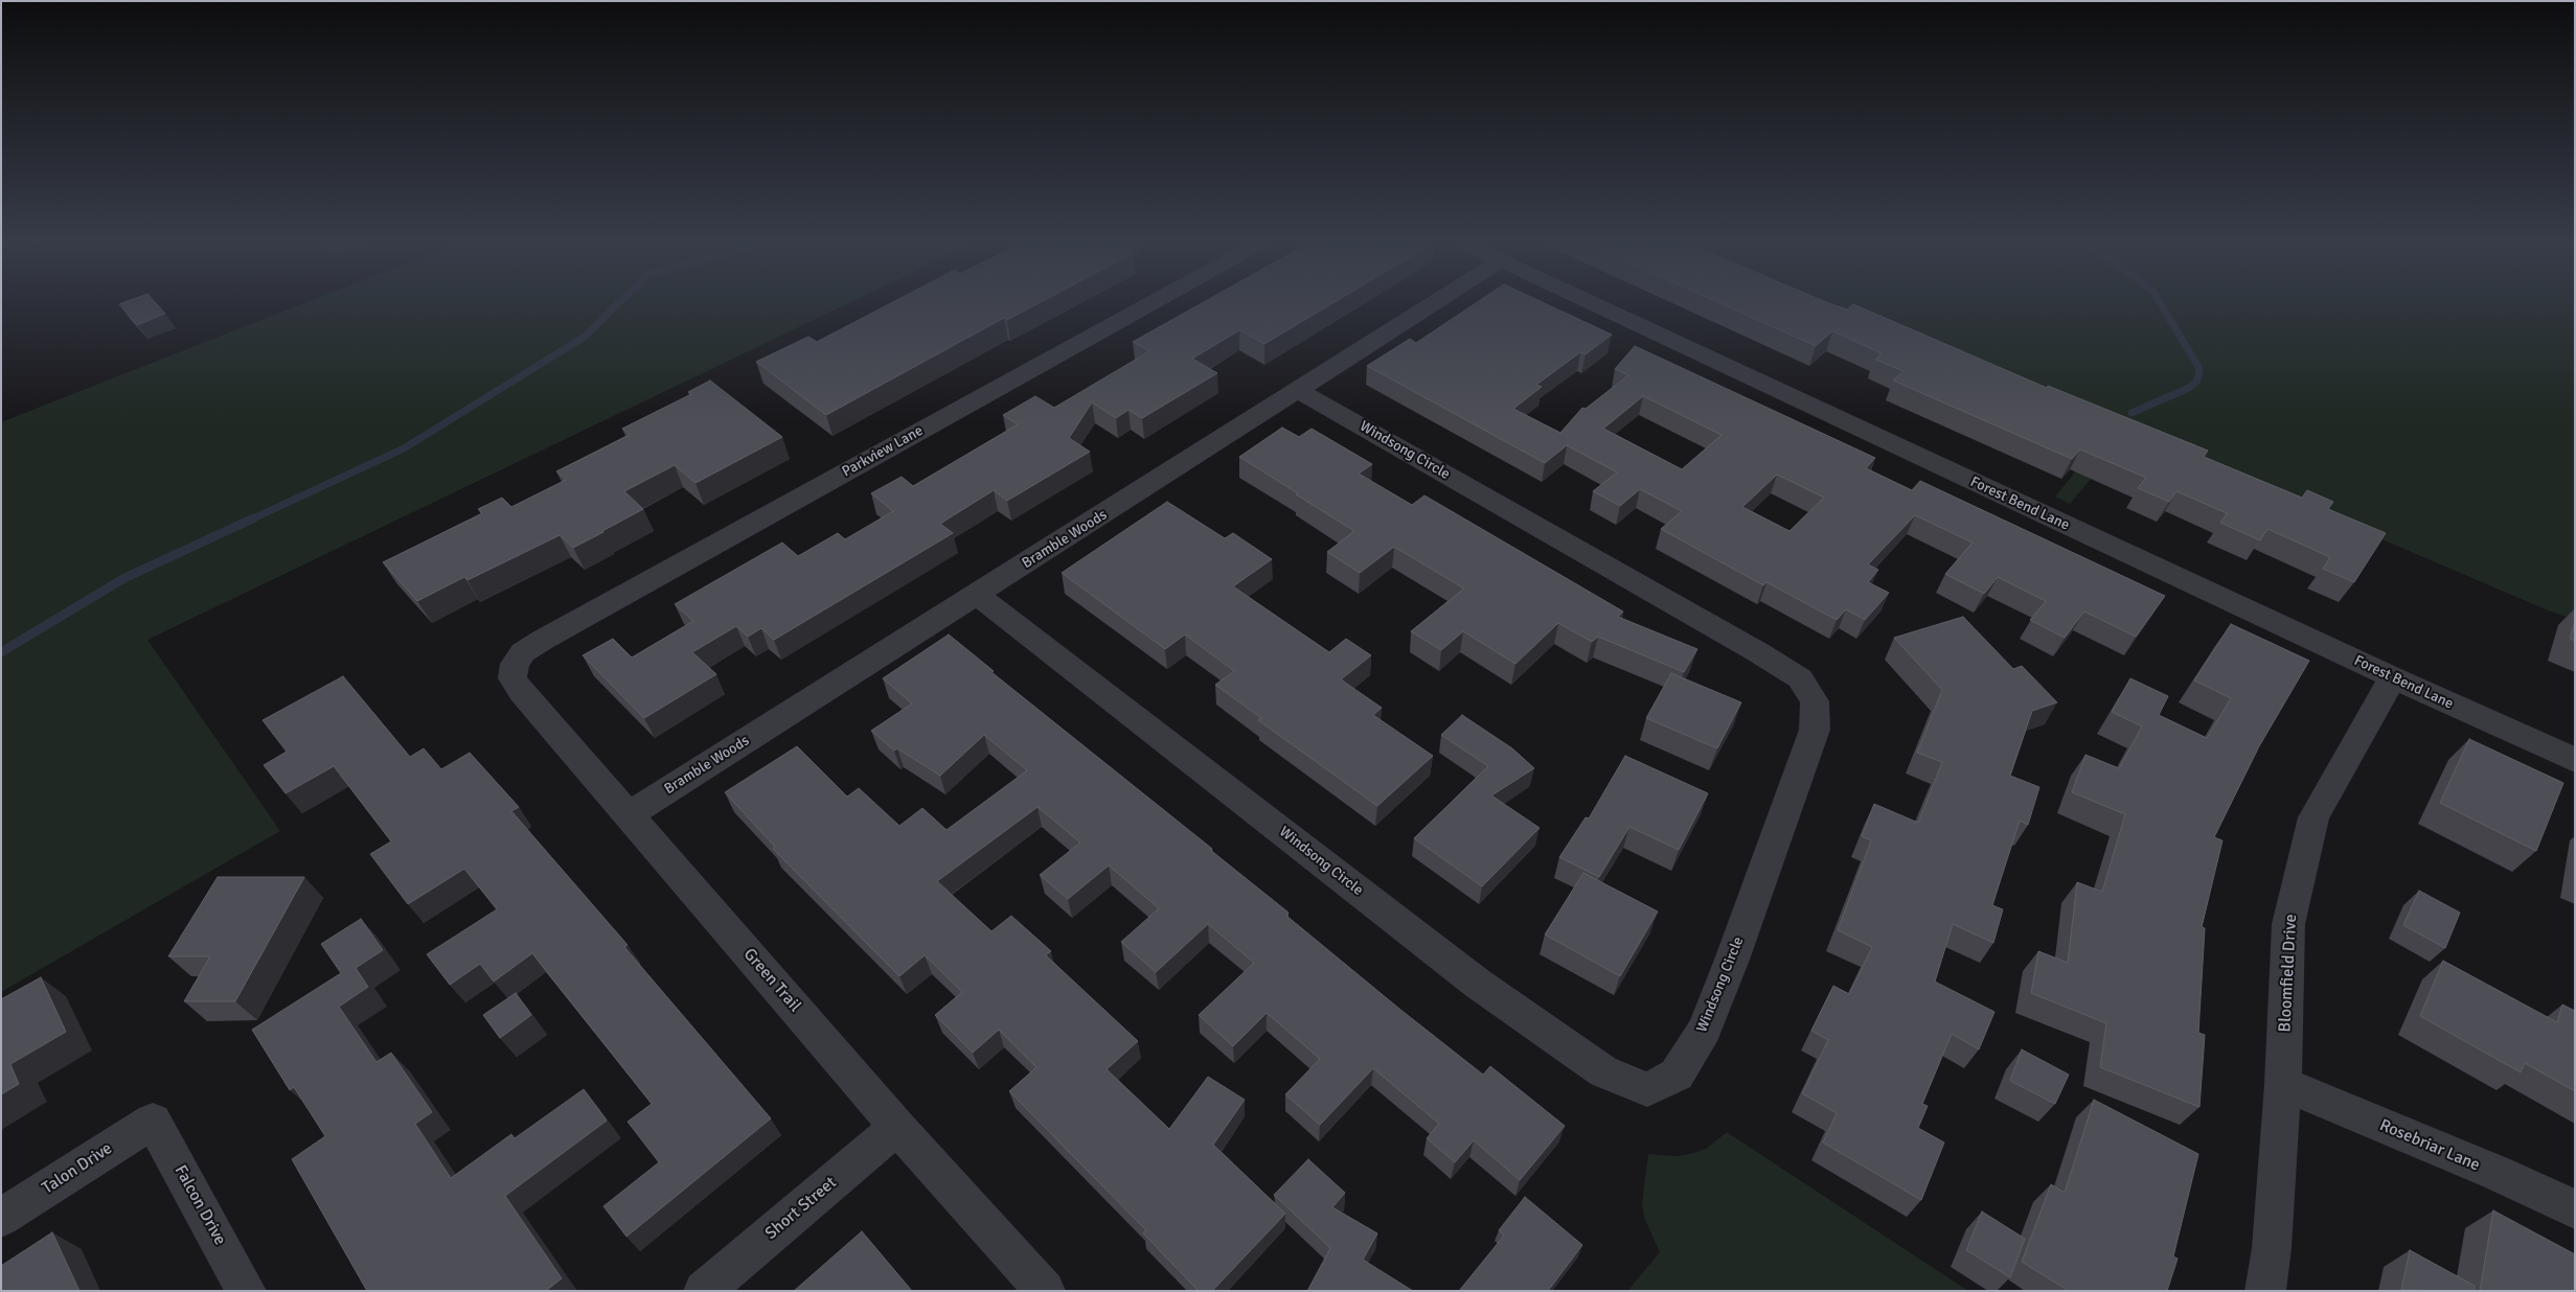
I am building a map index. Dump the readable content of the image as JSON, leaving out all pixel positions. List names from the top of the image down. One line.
{"streets":{"street":["Windsong Circle","Parkview Lane","Forest Bend Lane","Bramble Woods","Bloomfield Drive","Green Trail","Rosebriar Lane","Talon Drive","Falcon Drive","Short Street"]},"crossings":[["Windsong Circle","Bramble Woods"],["Parkview Lane","Green Trail"],["Forest Bend Lane","Bloomfield Drive"],["Bramble Woods","Green Trail"],["Bloomfield Drive","Rosebriar Lane"],["Green Trail","Short Street"],["Talon Drive","Falcon Drive"]]}
